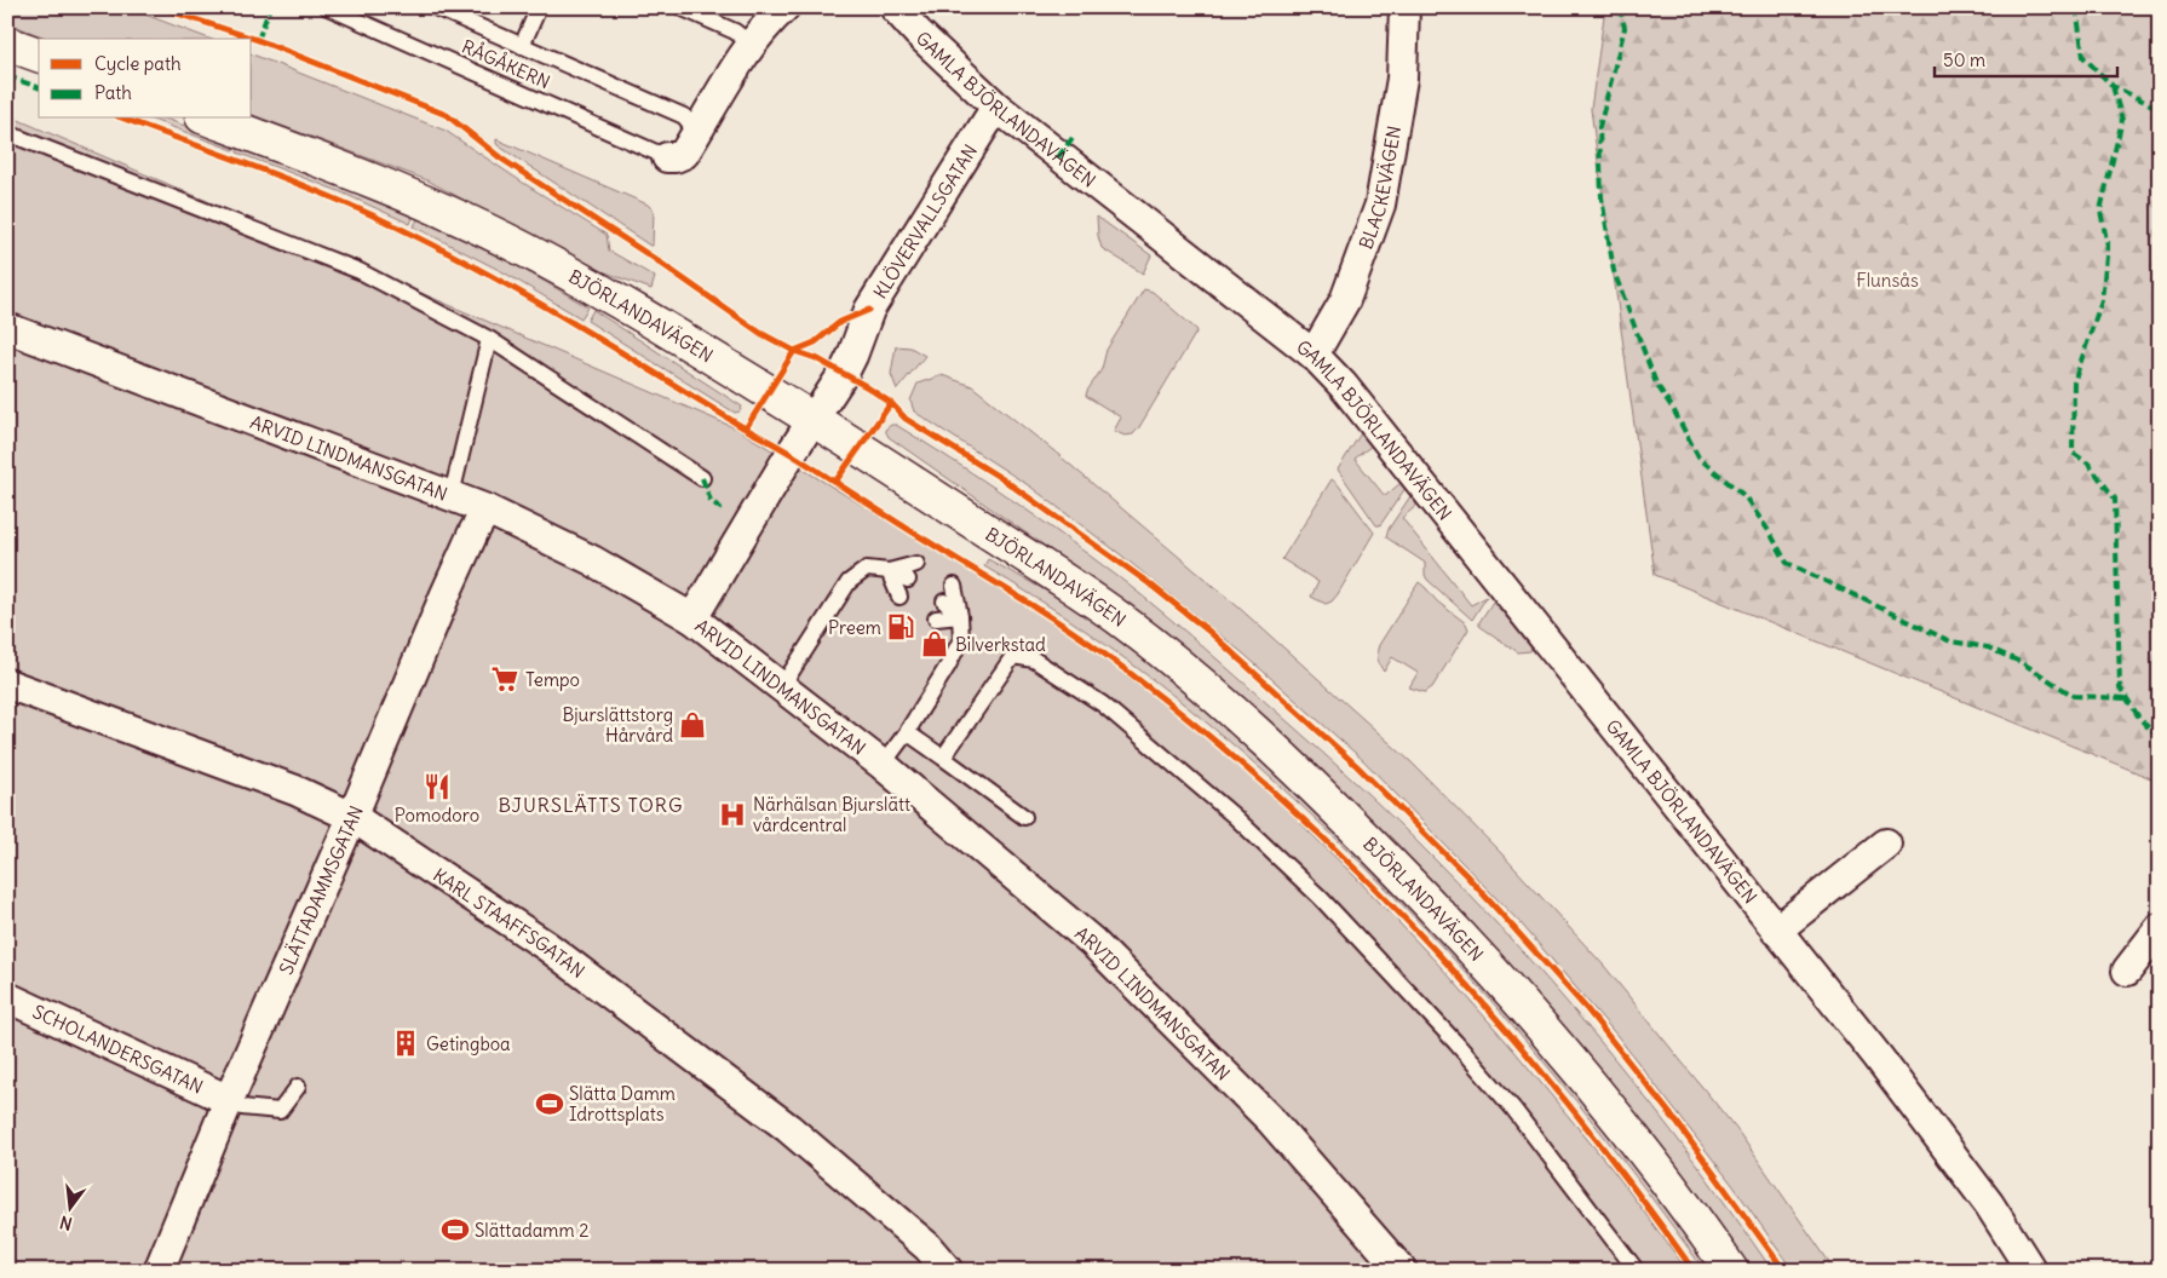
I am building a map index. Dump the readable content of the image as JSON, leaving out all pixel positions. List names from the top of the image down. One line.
{"streets":{"street":["GAMLA BJÖRLANDAVÄGEN","BLACKEVÄGEN","KLÖVERVALLSGATAN","BJÖRLANDAVÄGEN","ARVID LINDMANSGATAN","SLÄTTADAMMSGATAN","KARL STAAFFSGATAN","SCHOLANDERSGATAN"],"lane":["RÅGÅKERN"]},"crossings":[["GAMLA BJÖRLANDAVÄGEN","BLACKEVÄGEN"],["GAMLA BJÖRLANDAVÄGEN","KLÖVERVALLSGATAN"],["KLÖVERVALLSGATAN","BJÖRLANDAVÄGEN"],["KLÖVERVALLSGATAN","ARVID LINDMANSGATAN"],["ARVID LINDMANSGATAN","SLÄTTADAMMSGATAN"],["SLÄTTADAMMSGATAN","KARL STAAFFSGATAN"],["SLÄTTADAMMSGATAN","SCHOLANDERSGATAN"]],"districts":["BJURSLÄTTS TORG"],"parks":["Flunsås"],"places":{"fuel station":["Preem"],"shop":["Bilverkstad","Bjurslättstorg Hårvård"],"supermarket":["Tempo"],"restaurant":["Pomodoro"],"hospital":["Närhälsan Bjurslätt vårdcentral"],"building":["Getingboa"],"sports":["Slätta Damm Idrottsplats","Slättadamm 2"]},"legend":["Cycle path","Path"],"scale_bar":"50 m","north":"bottom"}
